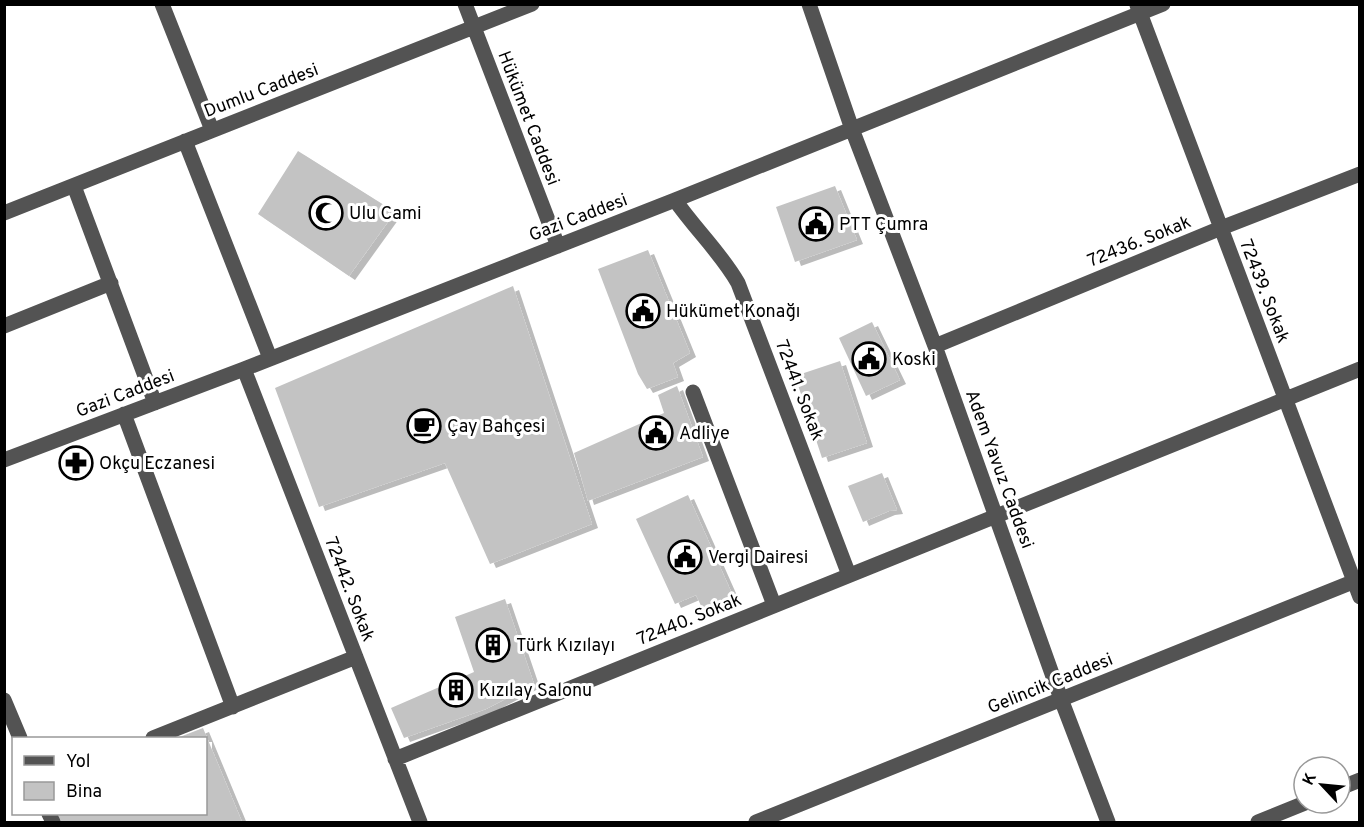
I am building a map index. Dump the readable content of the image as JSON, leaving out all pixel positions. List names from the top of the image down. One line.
{"streets":{"street":["Dumlu Caddesi","Hükümet Caddesi","Gazi Caddesi","72436. Sokak","72439. Sokak","72441. Sokak","Adem Yavuz Caddesi","72442. Sokak","72440. Sokak","Gelincik Caddesi"]},"crossings":[["Dumlu Caddesi","Hükümet Caddesi"],["Hükümet Caddesi","Gazi Caddesi"],["Gazi Caddesi","72439. Sokak"],["Gazi Caddesi","72441. Sokak"],["Gazi Caddesi","Adem Yavuz Caddesi"],["Gazi Caddesi","72442. Sokak"],["72436. Sokak","72439. Sokak"],["72436. Sokak","Adem Yavuz Caddesi"],["72439. Sokak","72440. Sokak"],["72439. Sokak","Gelincik Caddesi"],["72441. Sokak","72440. Sokak"],["Adem Yavuz Caddesi","72440. Sokak"],["Adem Yavuz Caddesi","Gelincik Caddesi"],["72442. Sokak","72440. Sokak"]],"places":{"mosque":["Ulu Cami"],"public building":["PTT Çumra","Hükümet Konağı","Koski","Adliye","Vergi Dairesi"],"cafe":["Çay Bahçesi"],"pharmacy":["Okçu Eczanesi"],"building":["Türk Kızılayı","Kızılay Salonu"]},"legend":["Yol","Bina"],"north":"top left"}
